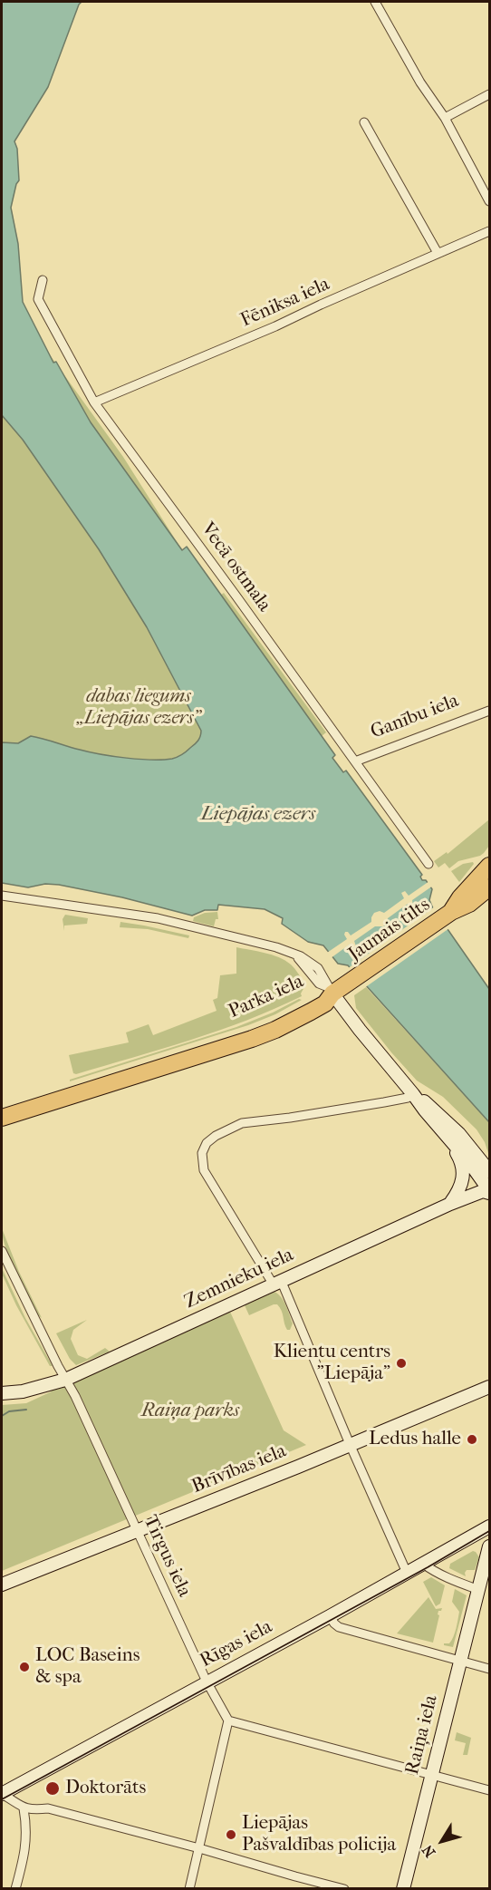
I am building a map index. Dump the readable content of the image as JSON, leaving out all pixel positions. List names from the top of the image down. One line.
{"streets":{"highway":["Jaunais tilts","Parka iela"],"main road":["Zemnieku iela","Brīvības iela","Rīgas iela","Raiņa iela"],"street":["Fēniksa iela","Vecā ostmala","Ganību iela","Tirgus iela"]},"crossings":[["Fēniksa iela","Vecā ostmala"],["Vecā ostmala","Ganību iela"],["Jaunais tilts","Parka iela"],["Zemnieku iela","Tirgus iela"],["Brīvības iela","Tirgus iela"],["Tirgus iela","Rīgas iela"]],"water":["Liepājas ezers"],"parks":["dabas liegums „Liepājas ezers”","Raiņa parks"],"places":["Klientu centrs \"Liepāja\"","Ledus halle","LOC Baseins & spa","Doktorāts","Liepājas Pašvaldības policija"],"north":"bottom left"}
